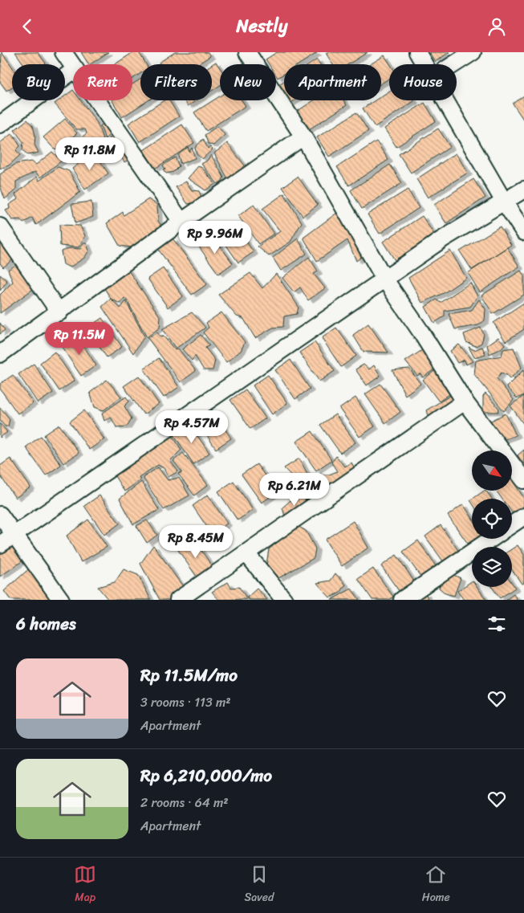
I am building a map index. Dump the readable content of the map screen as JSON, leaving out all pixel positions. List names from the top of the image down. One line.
{"north":"bottom right","page":{"header":"Nestly","chip":["Buy","Rent","Filters","New","Apartment","House"],"price":["Rp 11.8M","Rp 9.96M","Rp 11.5M","Rp 4.57M","Rp 6.21M","Rp 8.45M"],"heading":"6 homes","list":[{"name":"Rp 11.5M/mo","note":"3 rooms · 113 m² · Apartment"},{"name":"Rp 6,210,000/mo","note":"2 rooms · 64 m² · Apartment"}],"tabs":["Map","Saved","Home"]}}
